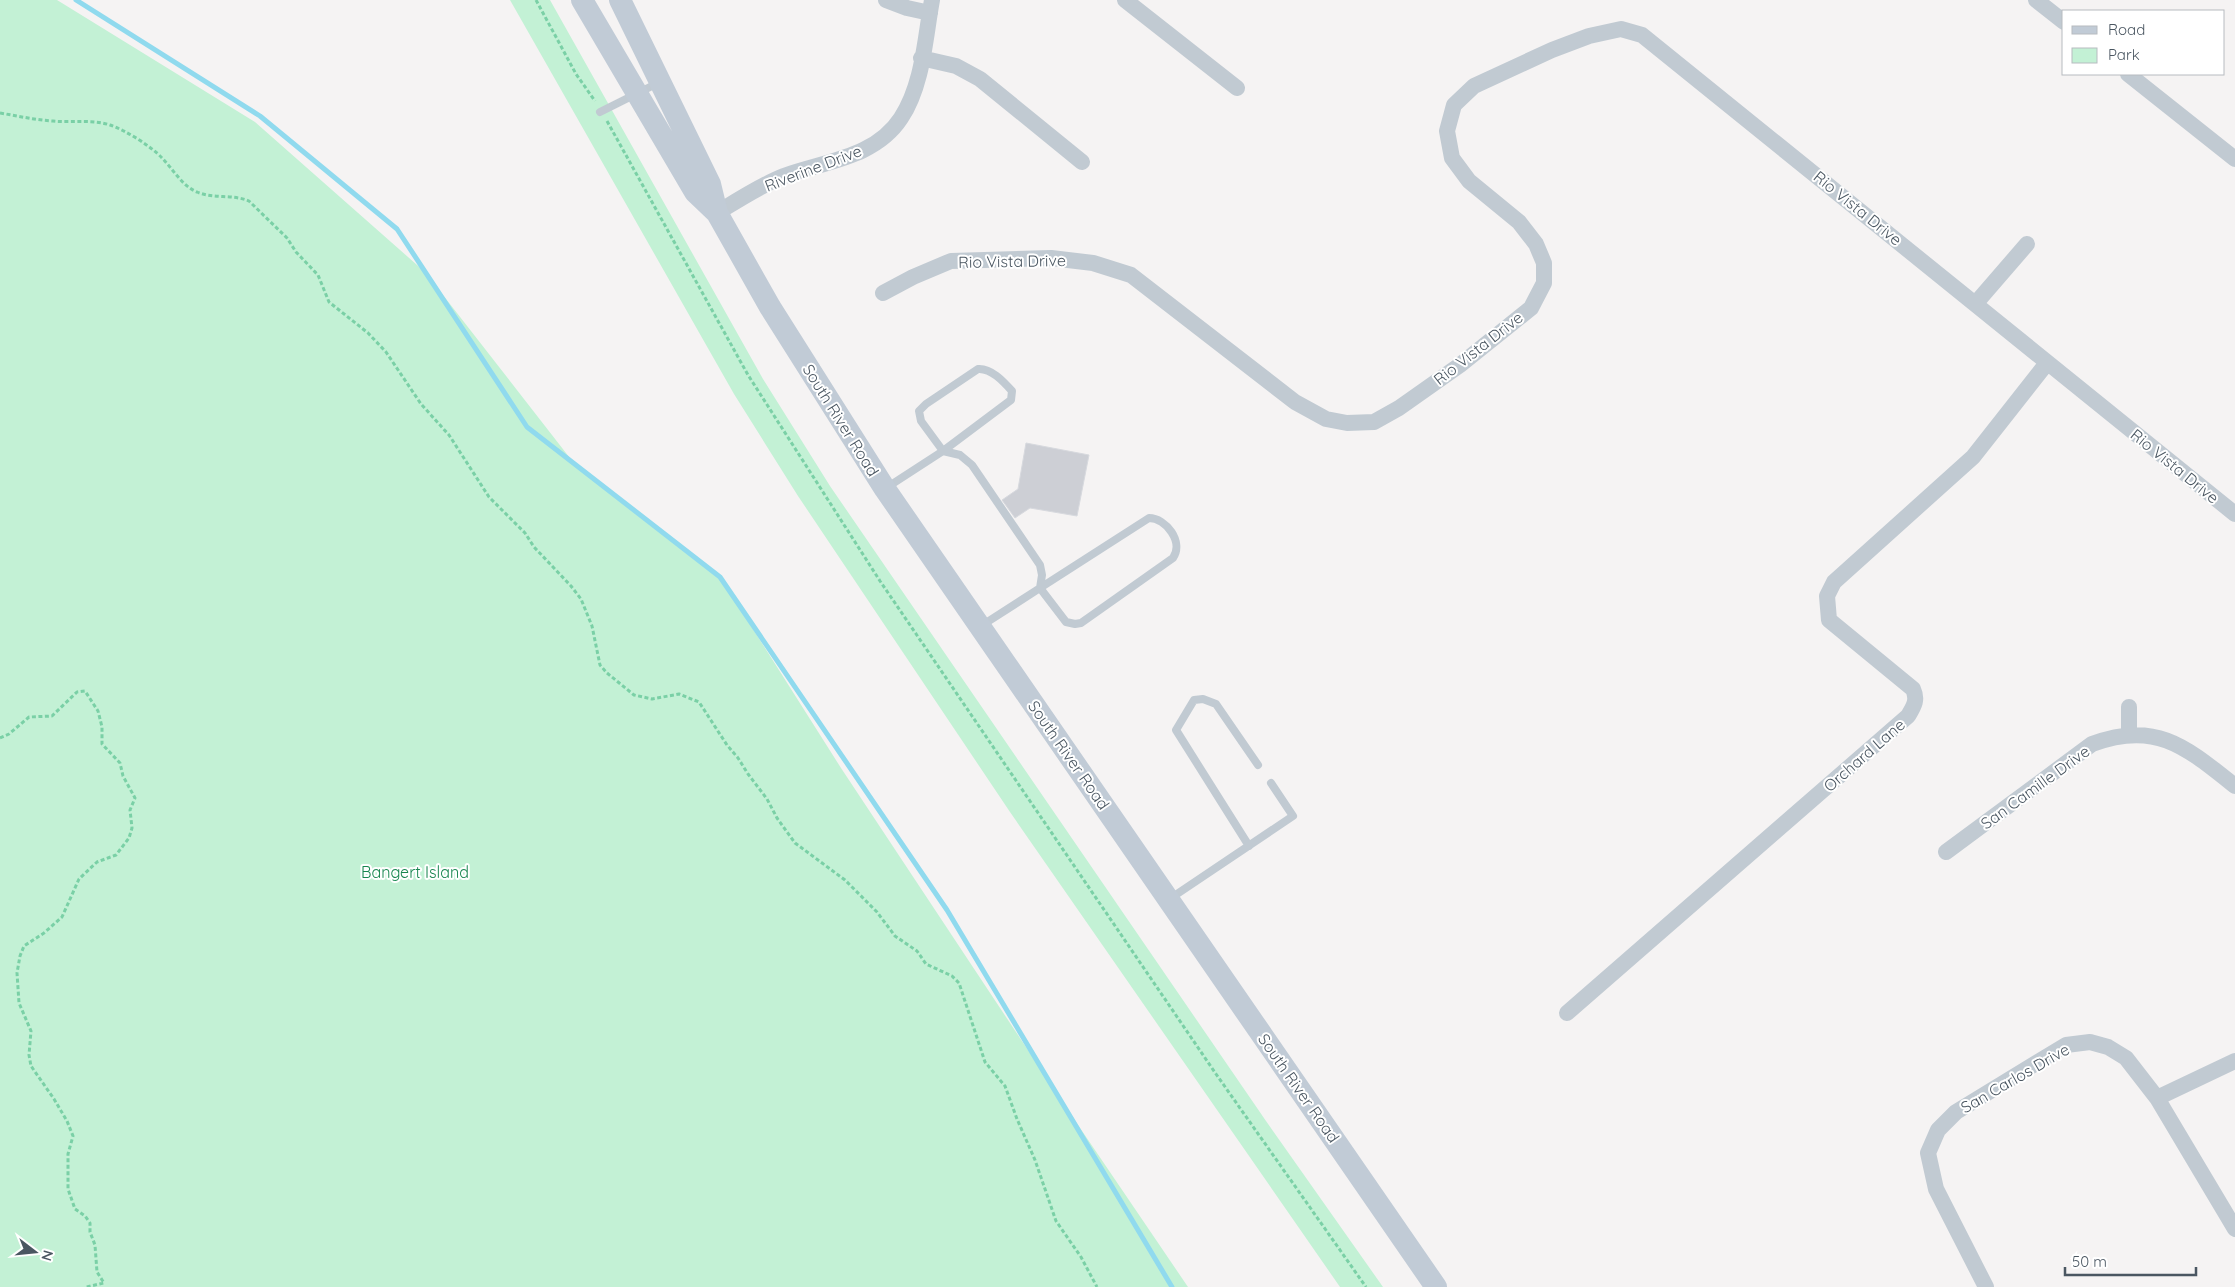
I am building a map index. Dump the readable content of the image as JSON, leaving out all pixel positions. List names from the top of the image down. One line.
{"streets":{"main road":["South River Road"],"street":["Riverine Drive","Rio Vista Drive","Orchard Lane","San Camille Drive","San Carlos Drive"]},"crossings":[["Riverine Drive","South River Road"],["Rio Vista Drive","Orchard Lane"]],"parks":["Bangert Island"],"legend":["Road","Park"],"scale_bar":"50 m","north":"right"}
